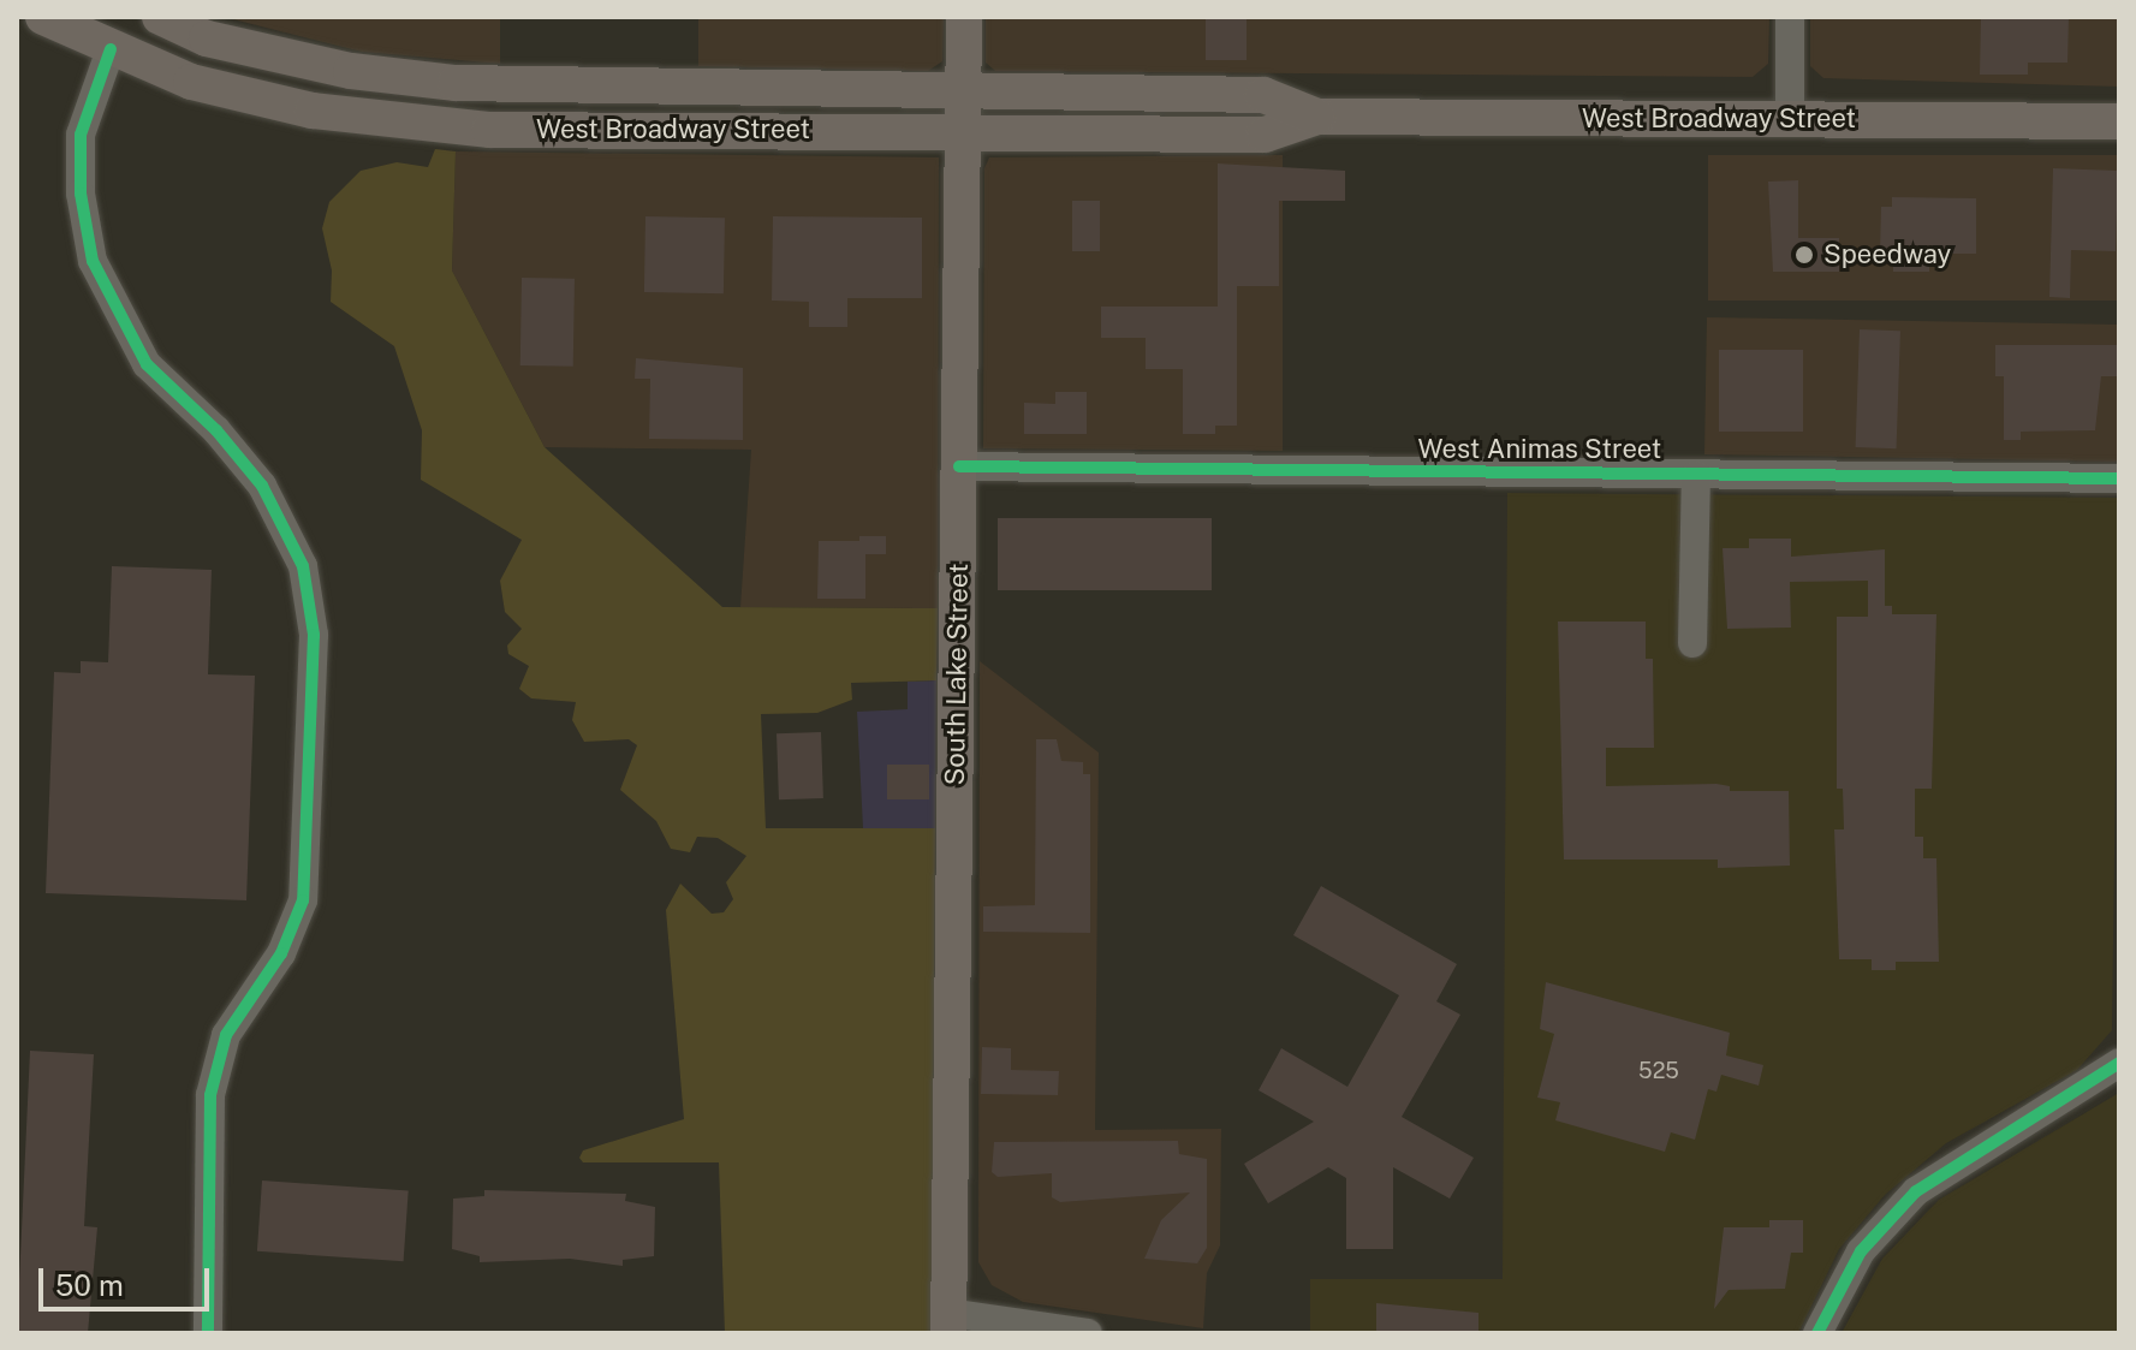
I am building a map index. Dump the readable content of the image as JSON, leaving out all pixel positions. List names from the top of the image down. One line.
{"streets":{"main road":["West Broadway Street","South Lake Street"],"street":["West Animas Street"]},"crossings":[["West Broadway Street","South Lake Street"],["West Animas Street","South Lake Street"]],"places":["Speedway"],"house_numbers":["525"],"scale_bar":"50 m"}
